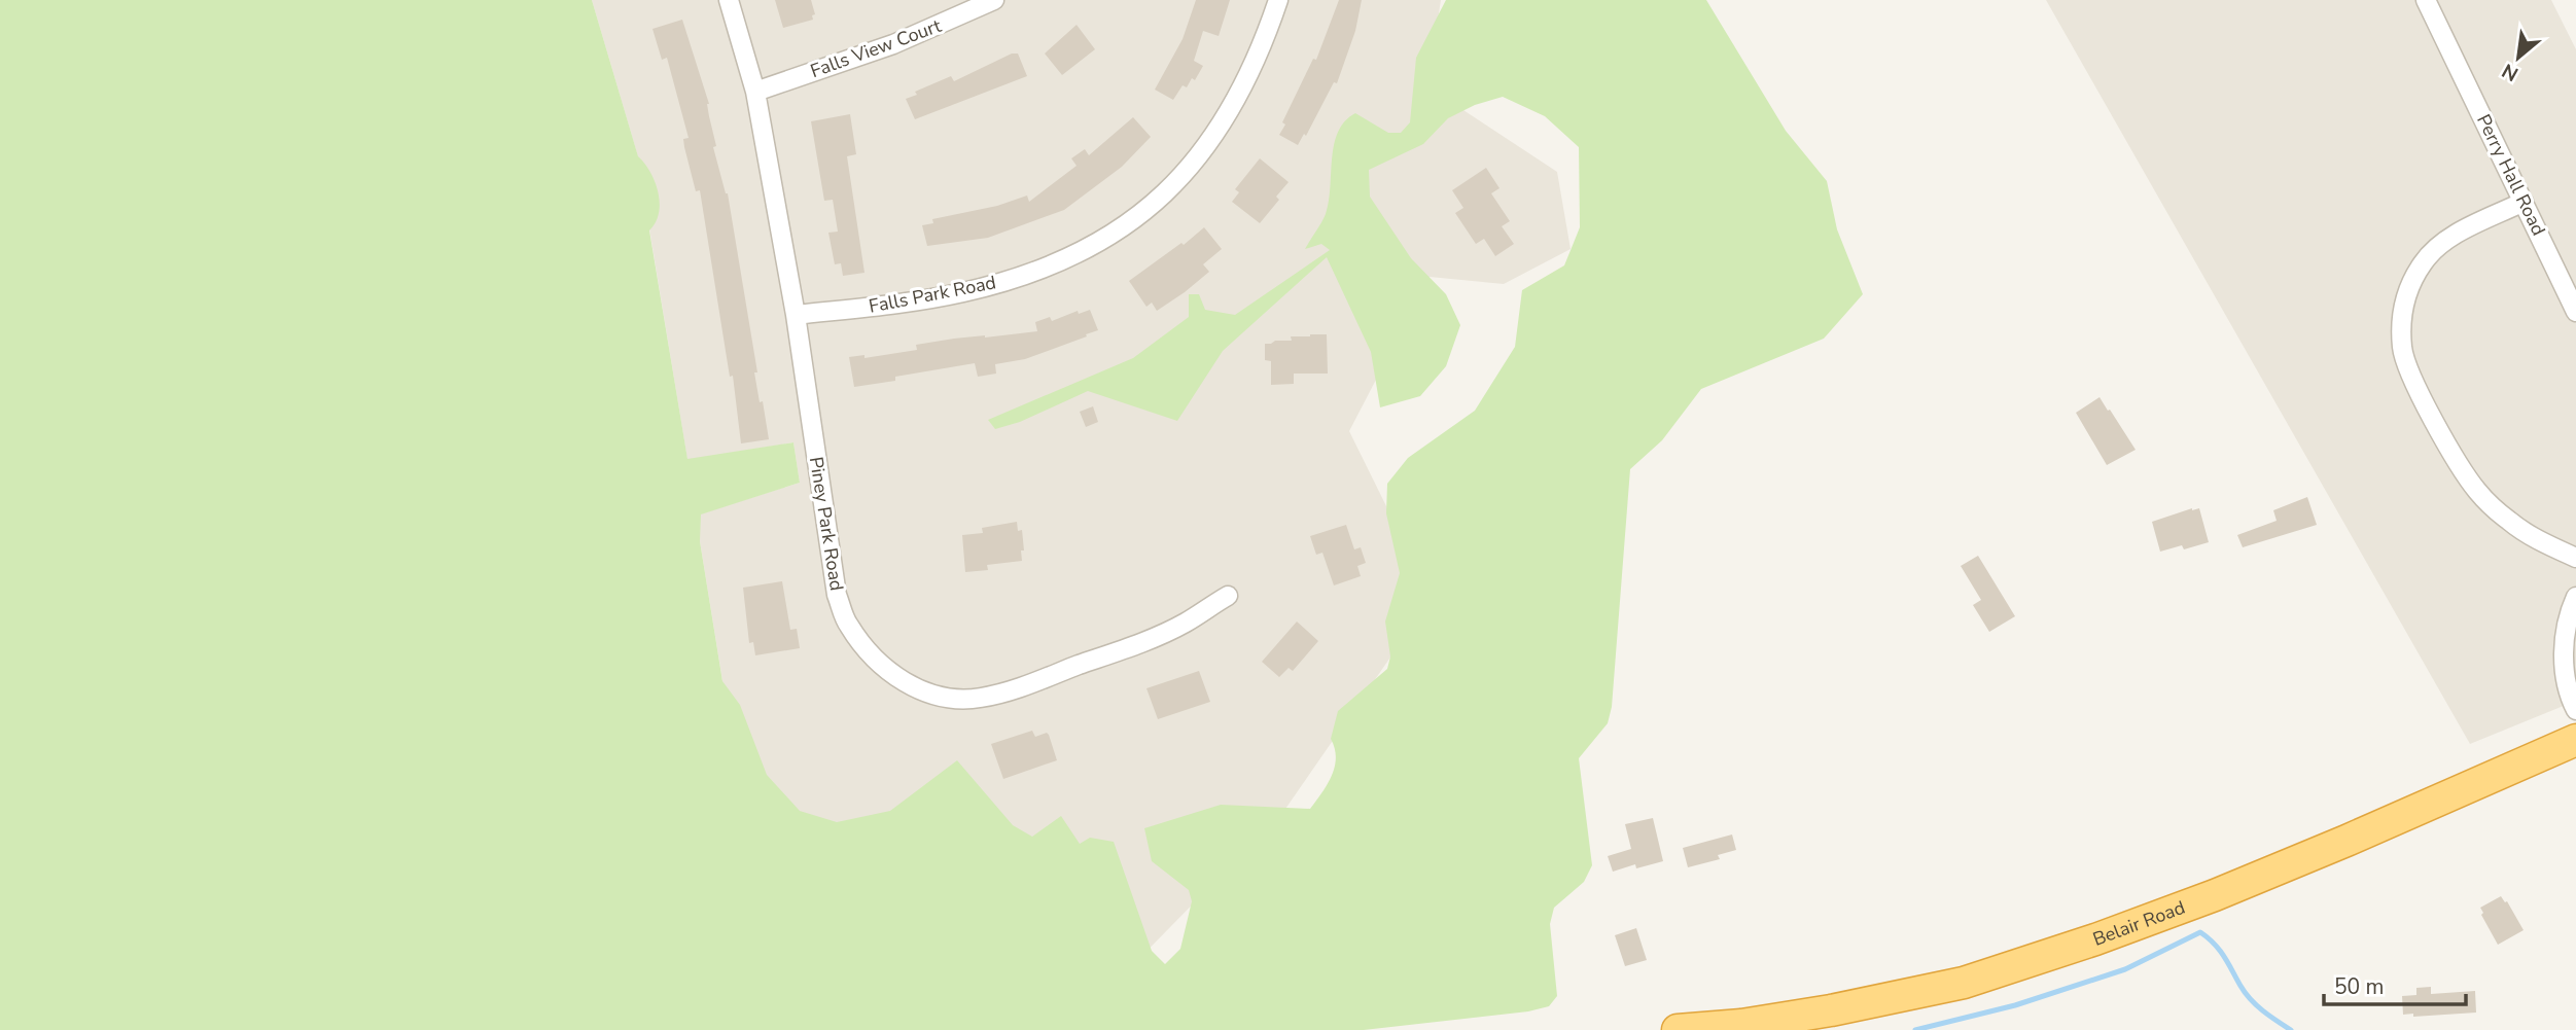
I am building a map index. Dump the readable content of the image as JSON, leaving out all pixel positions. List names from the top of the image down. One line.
{"streets":{"highway":["Belair Road"],"street":["Falls View Court","Perry Hall Road","Falls Park Road","Piney Park Road"]},"crossings":[["Falls View Court","Piney Park Road"],["Falls Park Road","Piney Park Road"]],"scale_bar":"50 m","north":"bottom left"}
